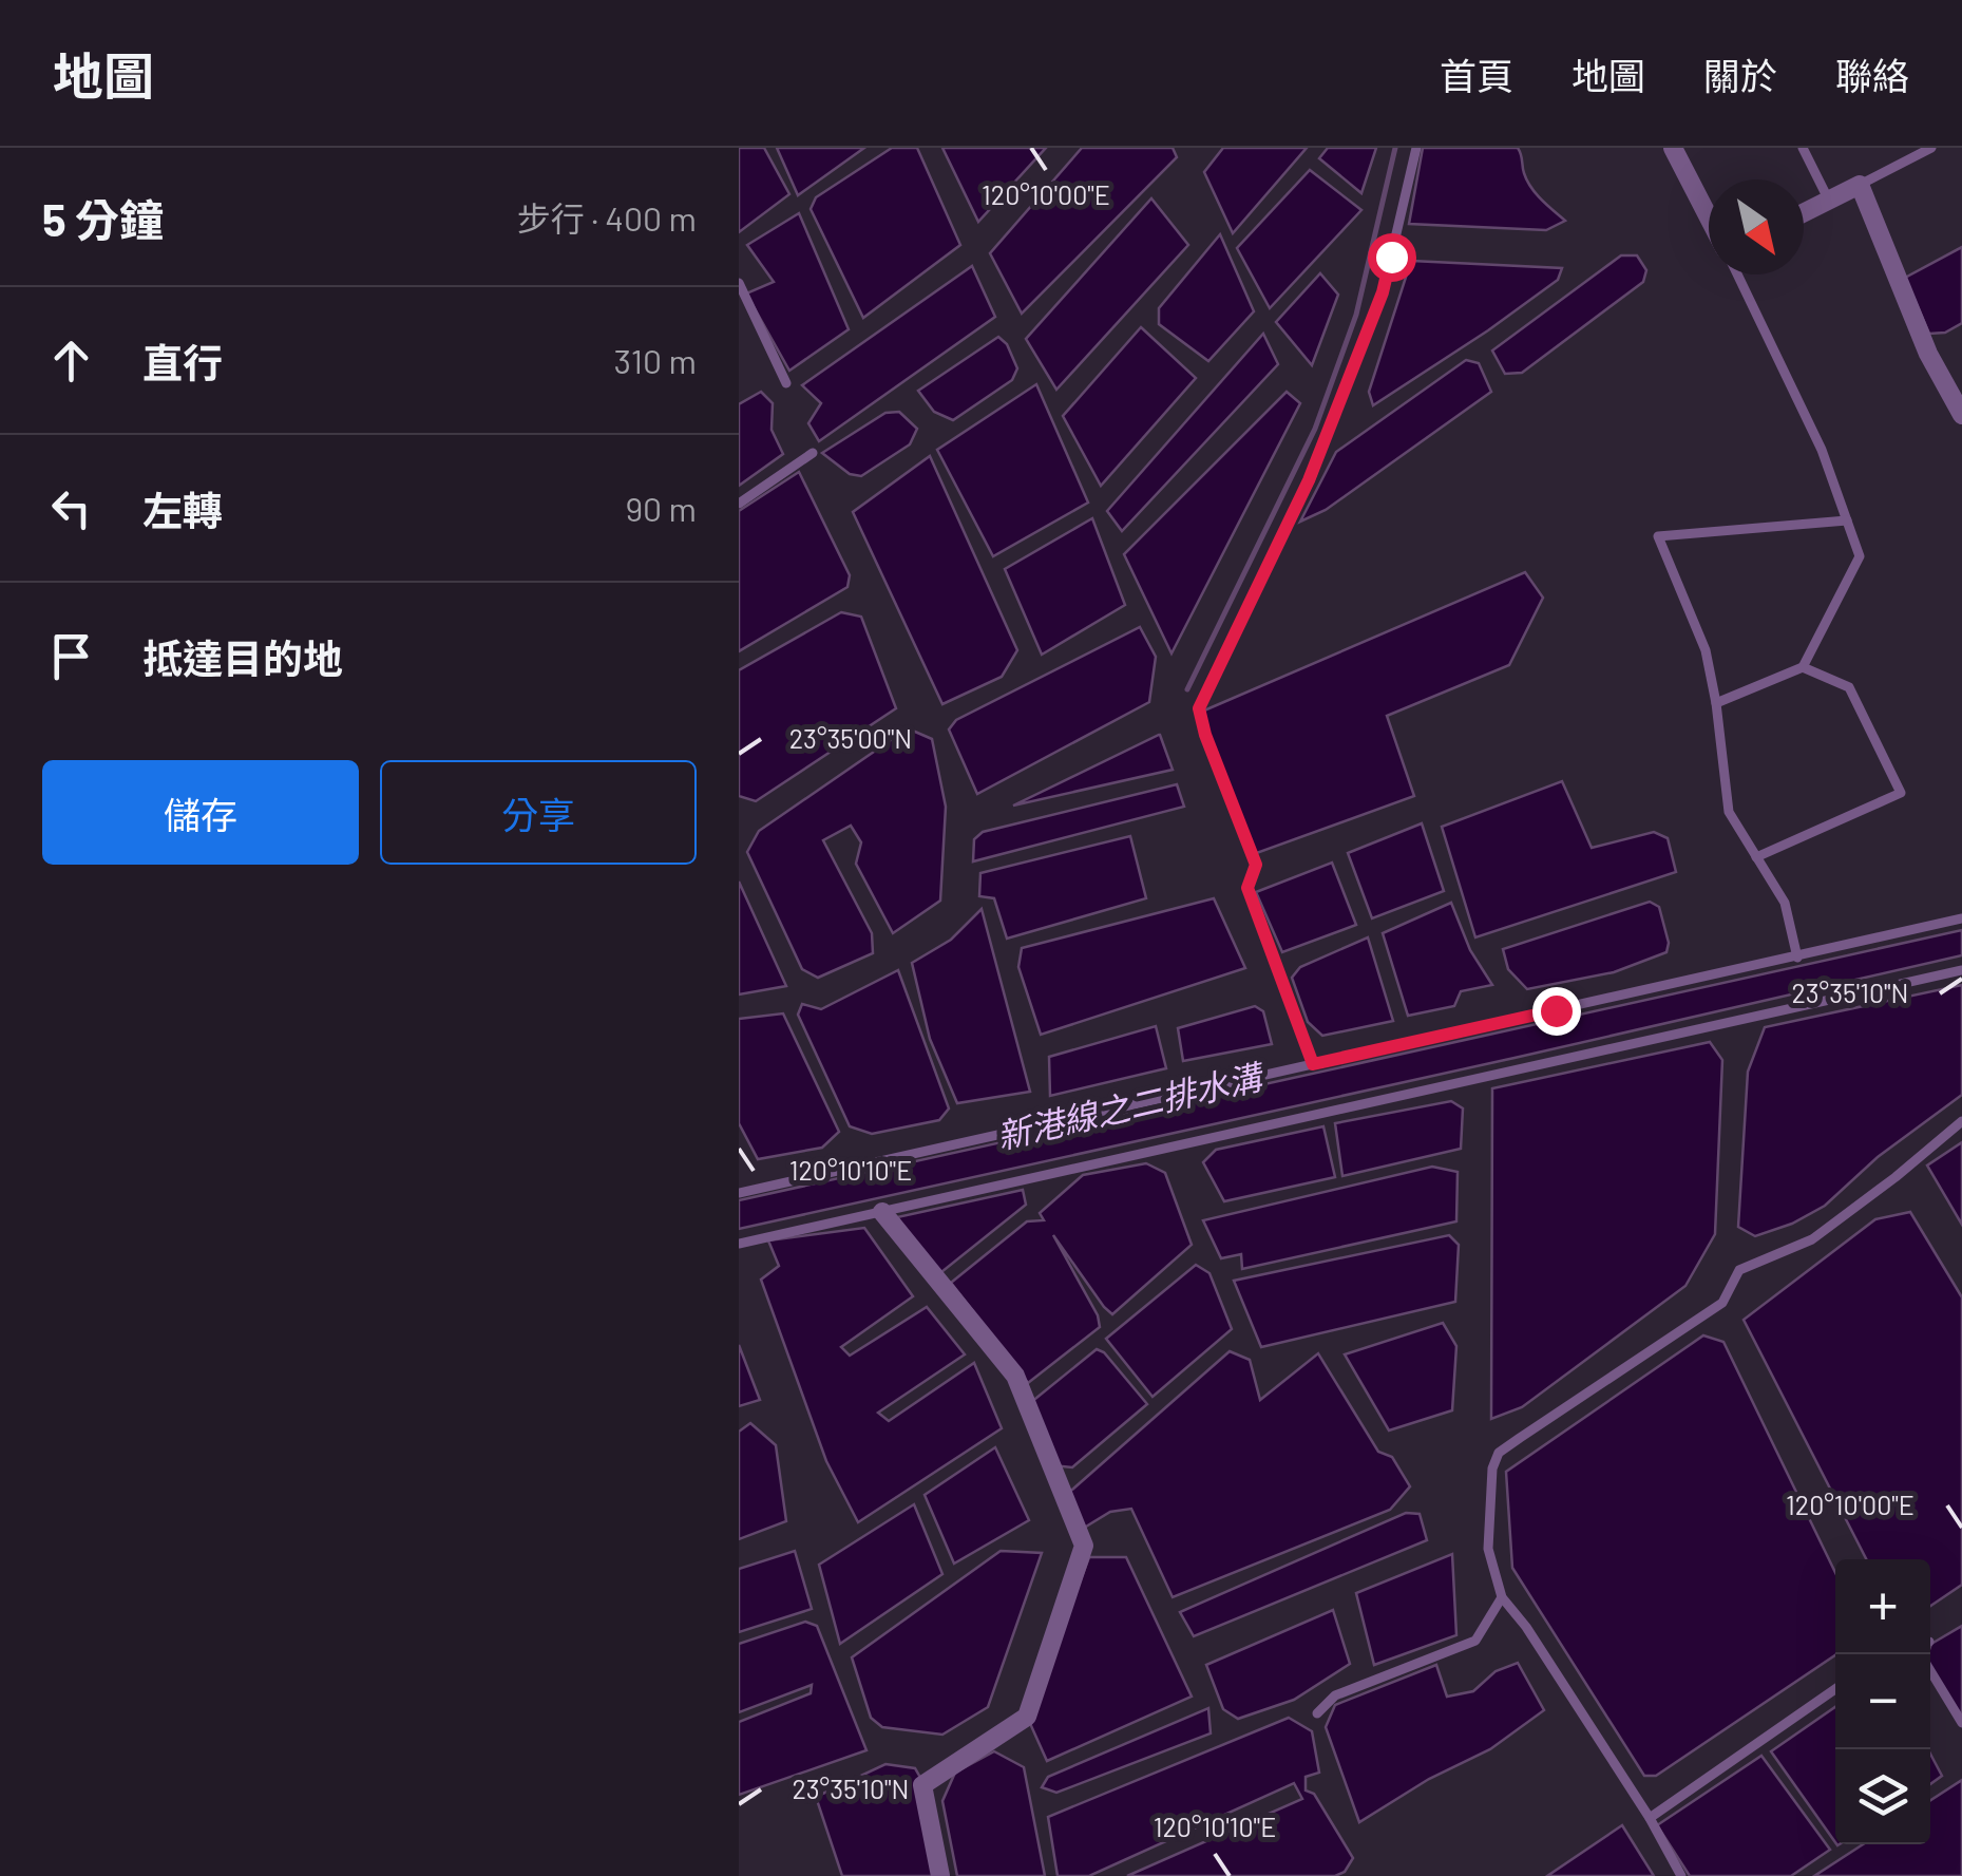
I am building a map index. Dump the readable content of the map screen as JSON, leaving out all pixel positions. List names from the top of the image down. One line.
{"water":["新港線之二排水溝"],"north":"bottom right","page":{"header":"地圖","nav":["首頁","地圖","關於","聯絡"],"heading":["5 分鐘","步行 · 400 m"],"list":[["直行","310 m"],["左轉","90 m"],"抵達目的地"],"buttons":["儲存","分享"],"map_buttons":["+","−"]},"coordinates":["120°10'00\"E","23°35'00\"N","23°35'10\"N","120°10'10\"E"]}
